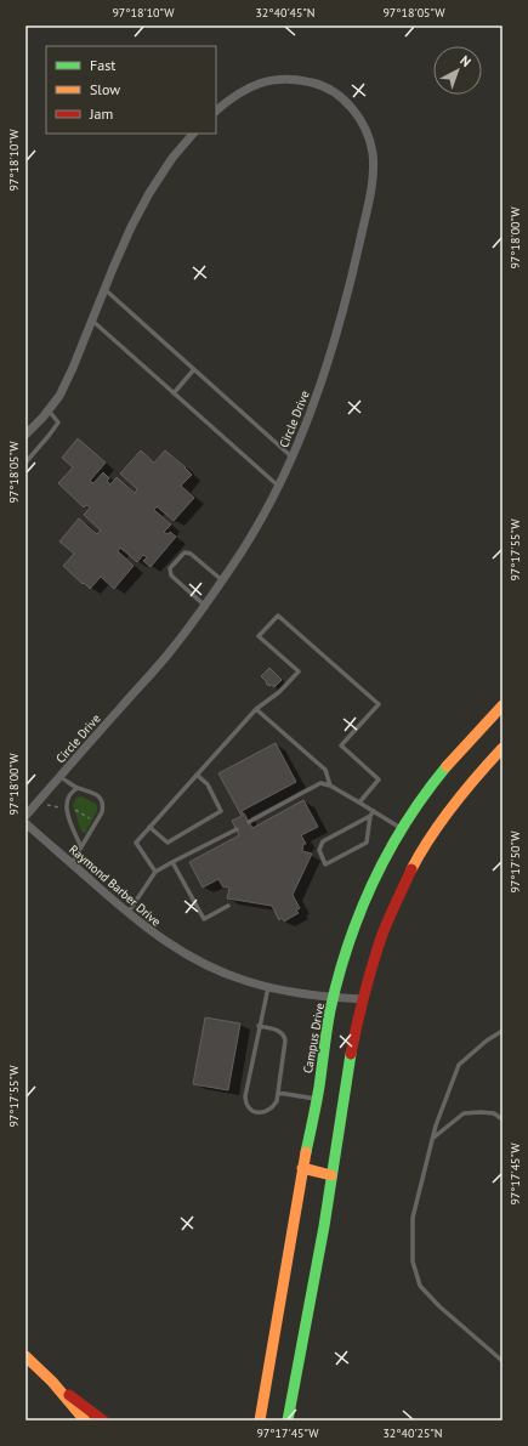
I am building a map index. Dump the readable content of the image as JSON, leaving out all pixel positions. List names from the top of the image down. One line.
{"streets":{"main road":["Campus Drive"],"street":["Circle Drive","Raymond Barber Drive"]},"crossings":[["Raymond Barber Drive","Campus Drive"]],"legend":["Fast","Slow","Jam"],"north":"top right","coordinates":["97°18'10\"W","32°40'45\"N","97°18'05\"W","97°18'00\"W","97°17'55\"W","97°17'50\"W","97°17'45\"W","32°40'25\"N"]}
